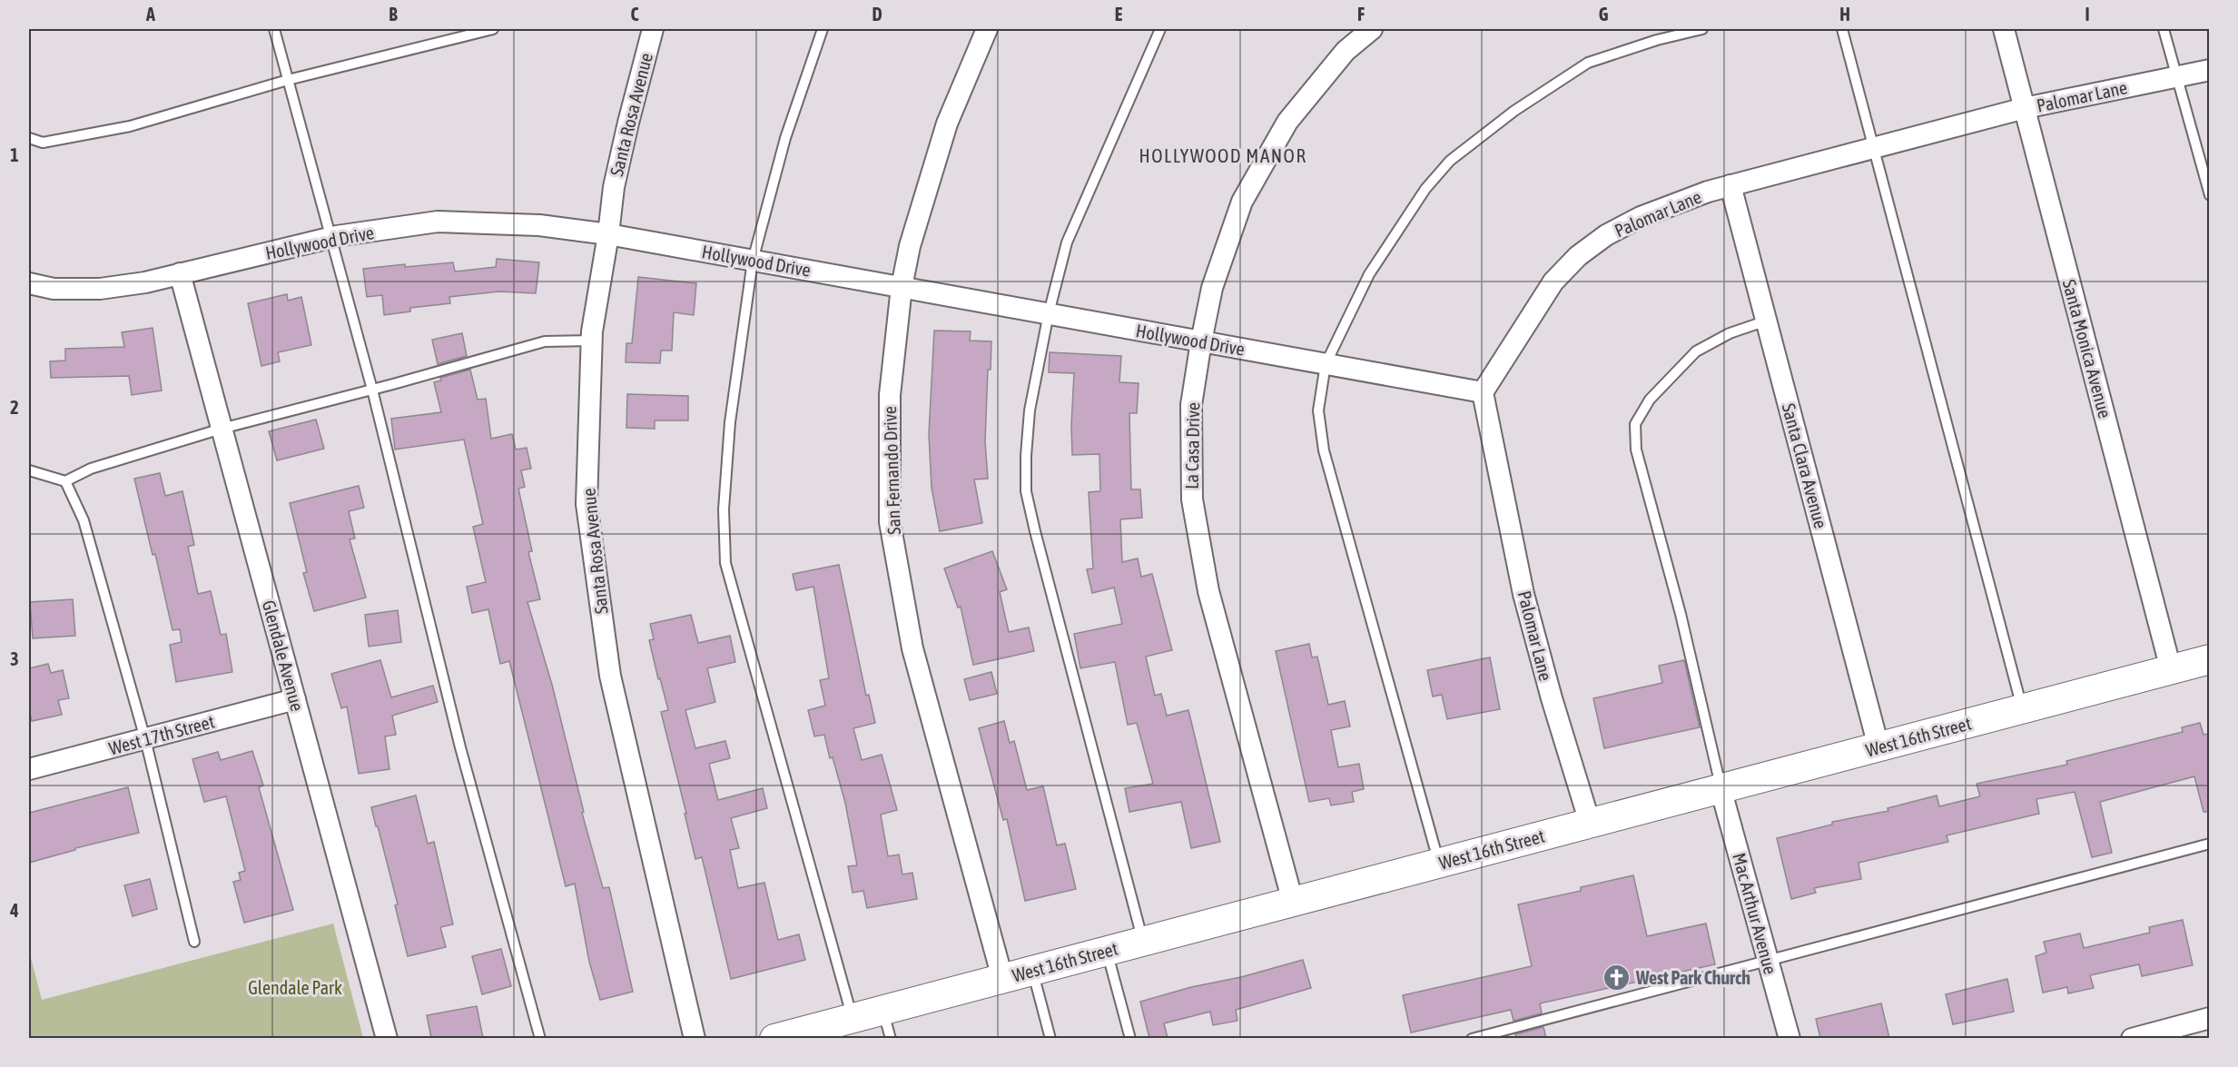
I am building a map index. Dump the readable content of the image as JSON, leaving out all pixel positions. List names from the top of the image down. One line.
{"streets":{"main road":["West 16th Street"],"street":["Palomar Lane","Santa Rosa Avenue","Hollywood Drive","Santa Monica Avenue","La Casa Drive","Santa Clara Avenue","San Fernando Drive","Glendale Avenue","West 17th Street","Mac Arthur Avenue"]},"crossings":[["Palomar Lane","Hollywood Drive"],["Palomar Lane","Santa Monica Avenue"],["Palomar Lane","Santa Clara Avenue"],["Palomar Lane","West 16th Street"],["Santa Rosa Avenue","Hollywood Drive"],["Hollywood Drive","La Casa Drive"],["Hollywood Drive","San Fernando Drive"],["Hollywood Drive","Glendale Avenue"],["Santa Monica Avenue","West 16th Street"],["La Casa Drive","West 16th Street"],["Santa Clara Avenue","West 16th Street"],["San Fernando Drive","West 16th Street"],["Glendale Avenue","West 17th Street"],["West 16th Street","Mac Arthur Avenue"]],"districts":["HOLLYWOOD MANOR"],"parks":["Glendale Park"],"places":{"church":["West Park Church"]},"grid":{"columns":["A","B","C","D","E","F","G","H","I"],"rows":["1","2","3","4"]}}
